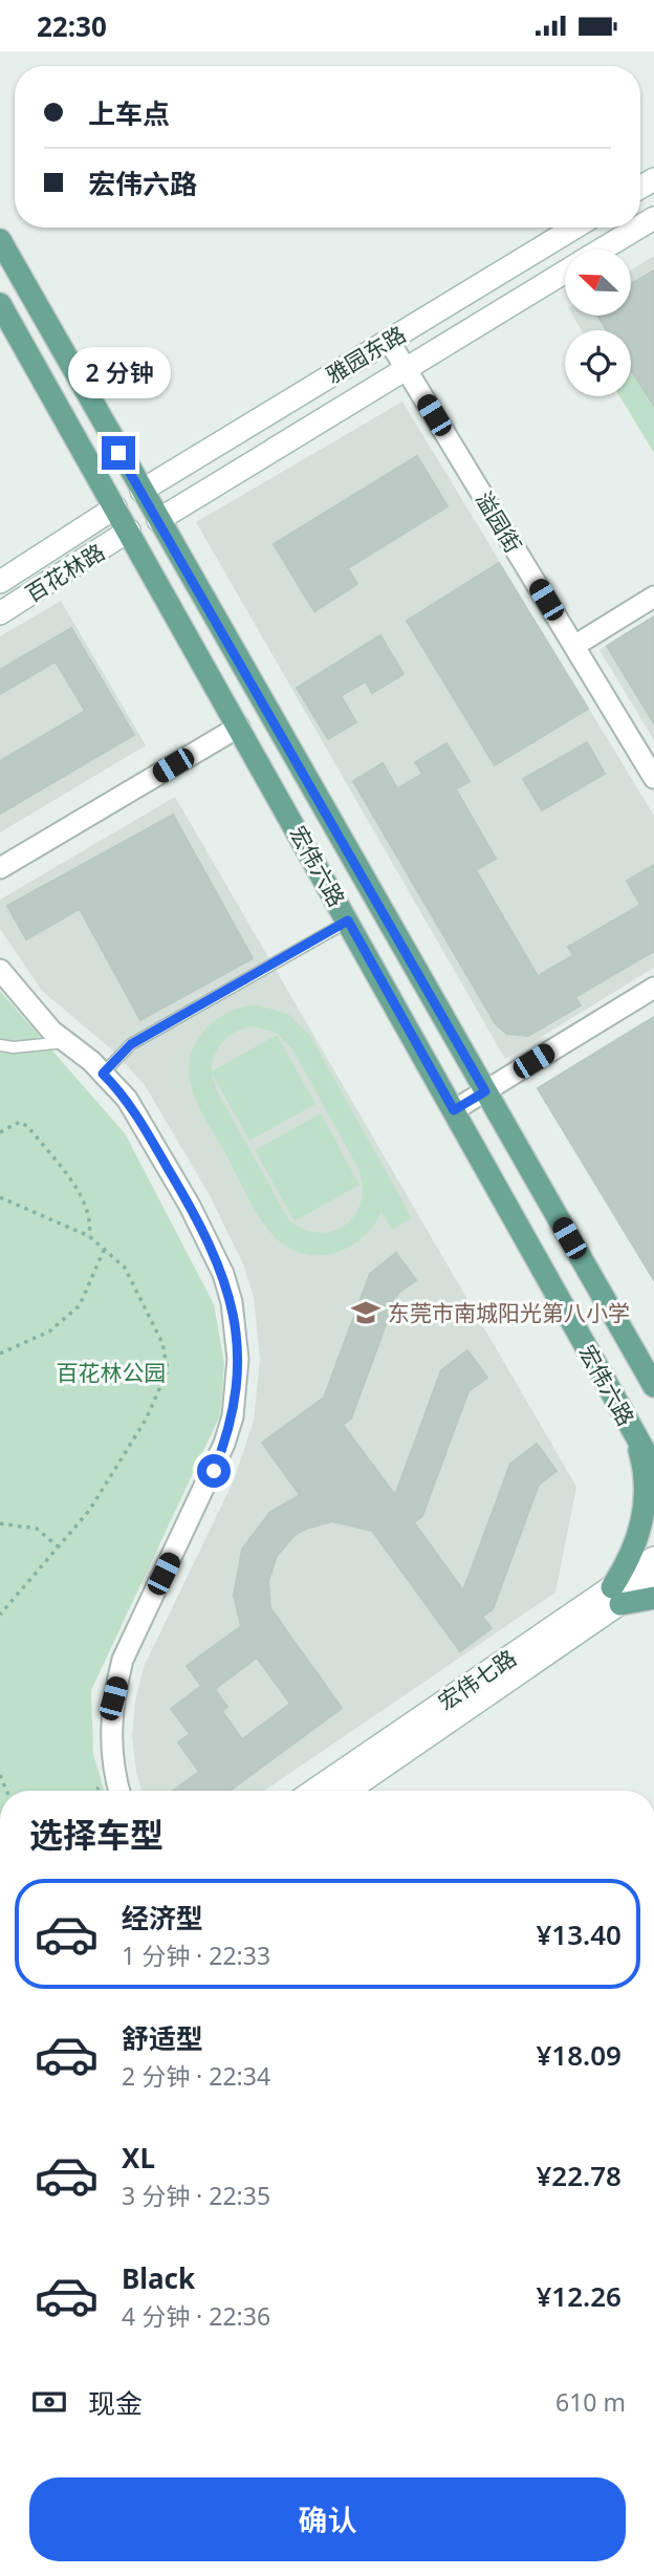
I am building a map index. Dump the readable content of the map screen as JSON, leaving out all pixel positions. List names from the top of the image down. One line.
{"streets":{"main road":["宏伟六路"],"street":["雅园东路","溢园街","百花林路","宏伟七路"]},"crossings":[["雅园东路","溢园街"],["雅园东路","宏伟六路"],["百花林路","宏伟六路"]],"parks":["百花林公园"],"places":{"school or university":["东莞市南城阳光第八小学"]},"north":"top left","page":{"status":"22:30","banner":["上车点","宏伟六路"],"bubble":"2 分钟","heading":"选择车型","list":[{"name":"经济型","note":"1 分钟 · 22:33","value":"¥13.40"},{"name":"舒适型","note":"2 分钟 · 22:34","value":"¥18.09"},{"name":"XL","note":"3 分钟 · 22:35","value":"¥22.78"},{"name":"Black","note":"4 分钟 · 22:36","value":"¥12.26"}],"pay":["现金","610 m"],"buttons":"确认"}}
